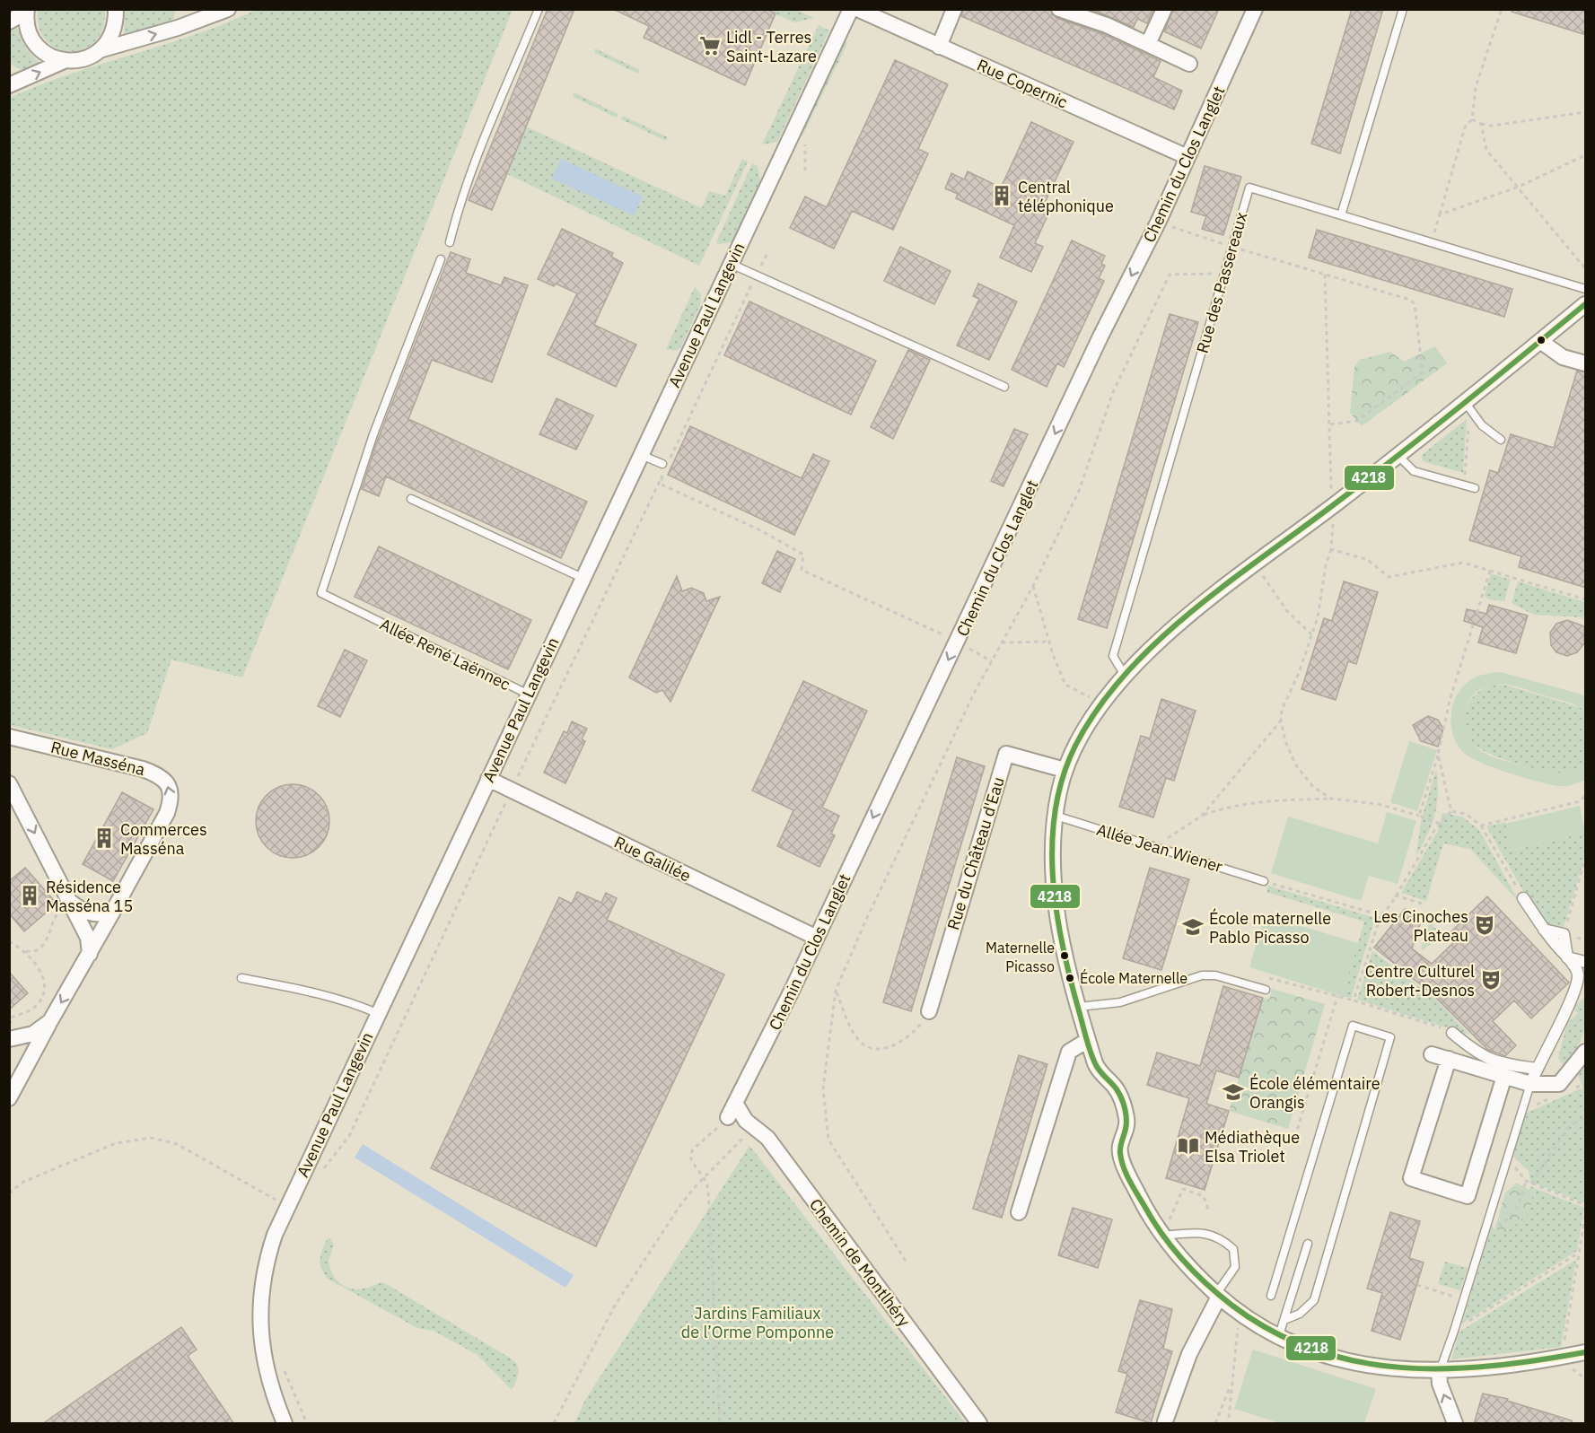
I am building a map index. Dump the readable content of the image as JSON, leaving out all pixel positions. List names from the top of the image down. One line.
{"streets":{"street":["Rue Copernic","Chemin du Clos Langlet","Avenue Paul Langevin","Rue Masséna","Rue du Château d'Eau","Rue Galilée","Chemin de Montlhéry"],"lane":["Rue des Passereaux","Allée René Laënnec","Allée Jean Wiener"]},"crossings":[["Rue Copernic","Chemin du Clos Langlet"],["Chemin du Clos Langlet","Rue Galilée"],["Chemin du Clos Langlet","Chemin de Montlhéry"],["Avenue Paul Langevin","Allée René Laënnec"],["Avenue Paul Langevin","Rue Galilée"]],"one_way":["Chemin du Clos Langlet"],"parks":["Jardins Familiaux de l’Orme Pomponne"],"places":{"supermarket":["Lidl - Terres Saint-Lazare"],"building":["Central téléphonique","Commerces Masséna","Résidence Masséna 15"],"theatre":["Les Cinoches Plateau","Centre Culturel Robert-Desnos"],"school or university":["École maternelle Pablo Picasso","École élémentaire Orangis"],"other":["Maternelle Picasso","École Maternelle"],"library":["Médiathèque Elsa Triolet"]},"lines":["transit line 4218"]}
